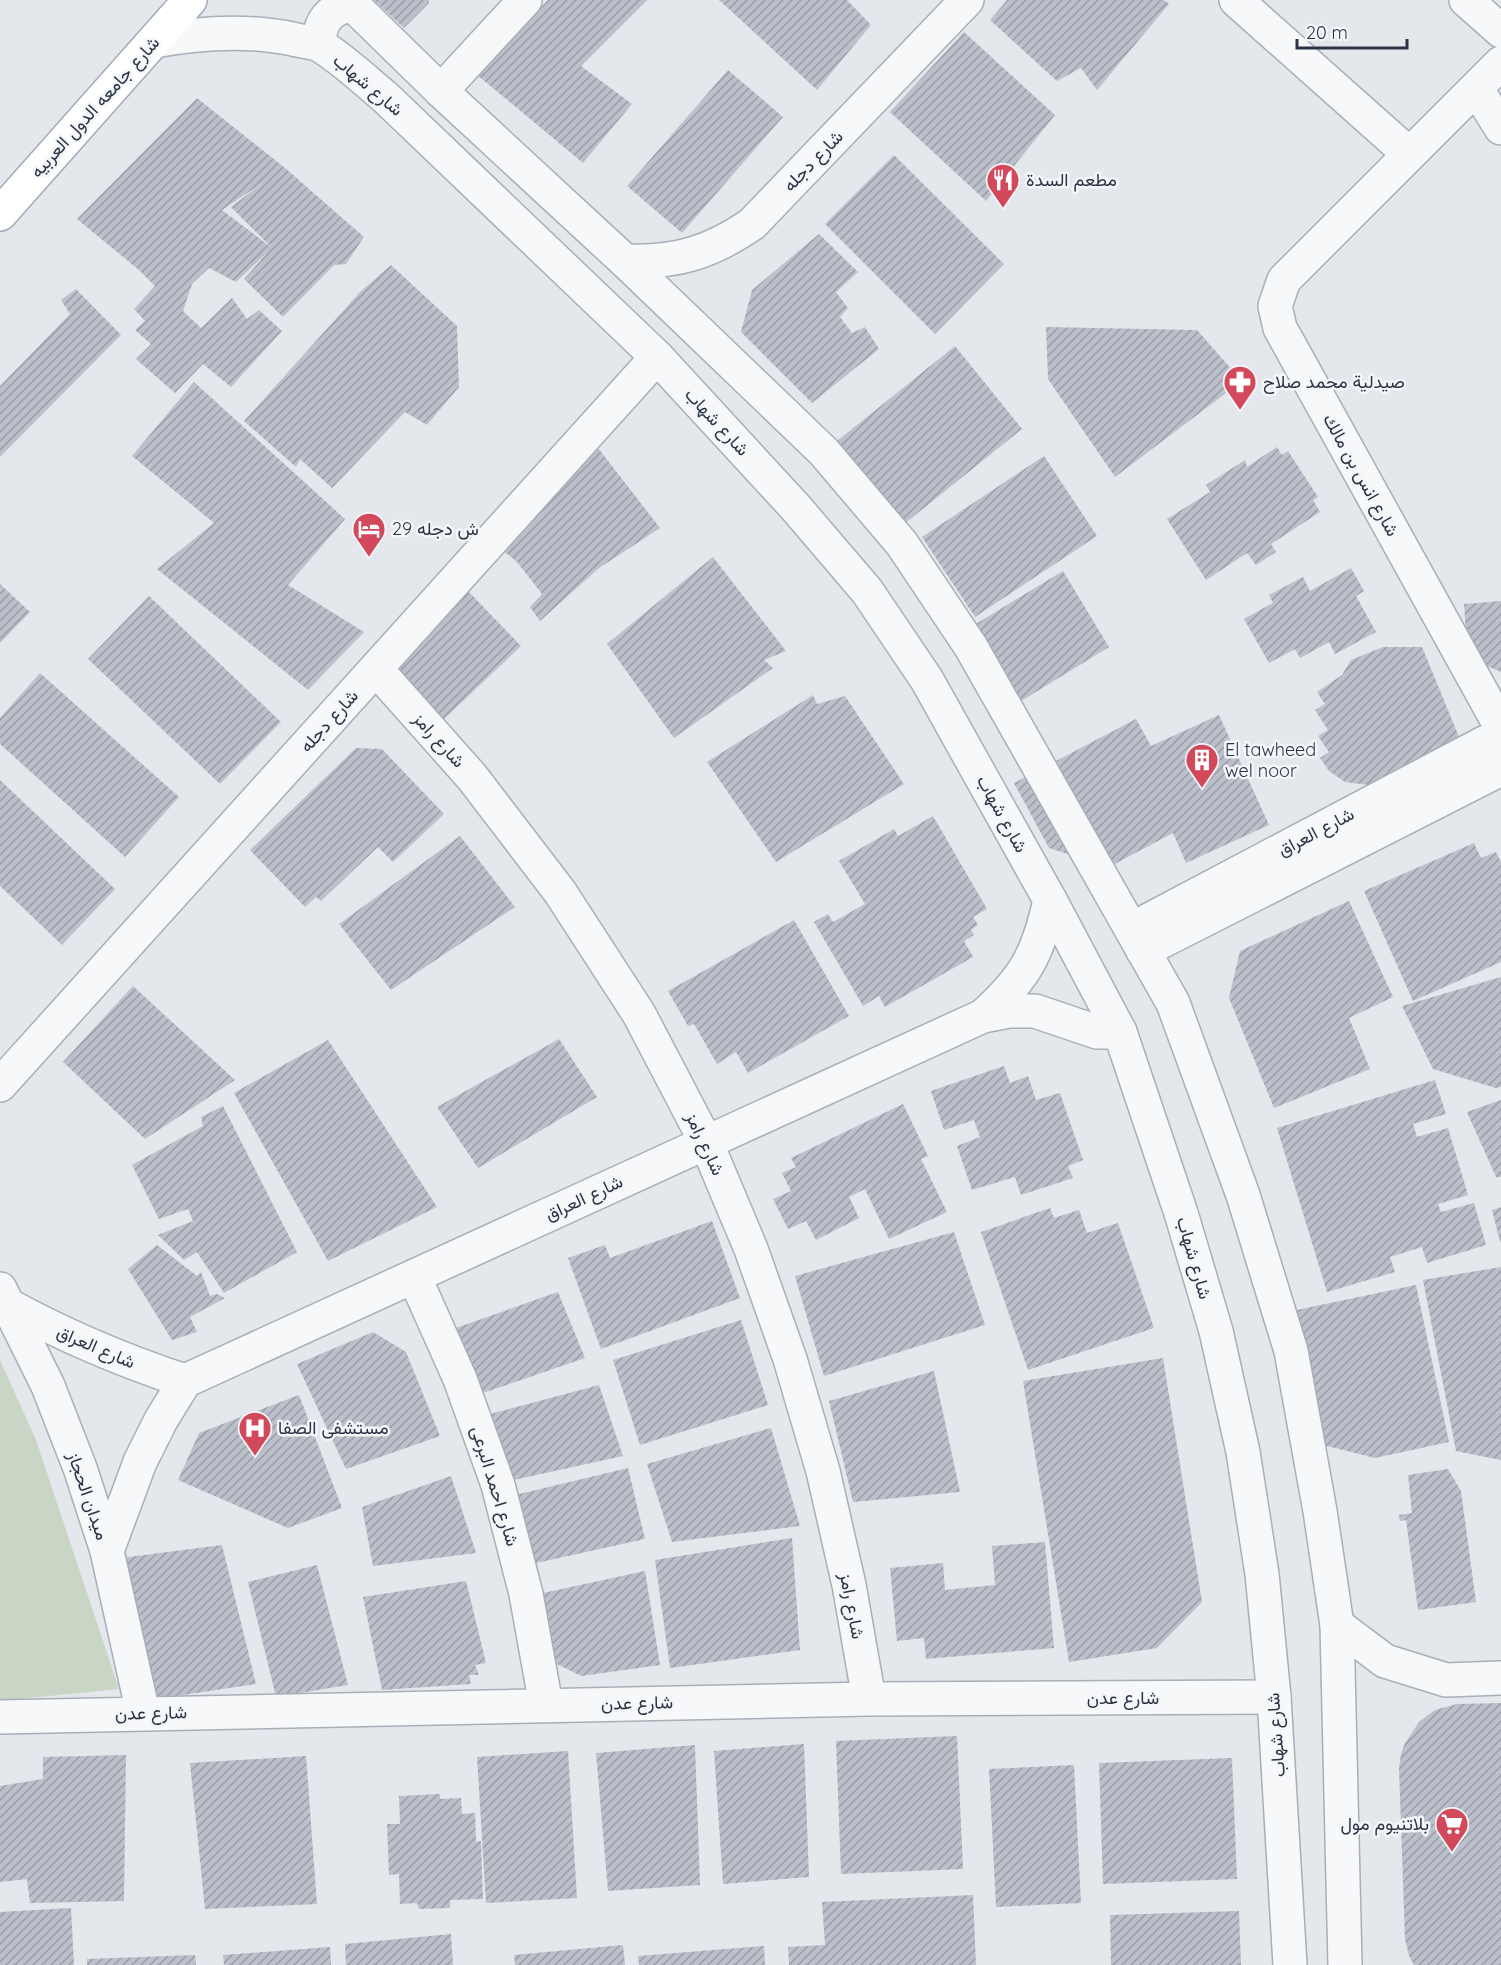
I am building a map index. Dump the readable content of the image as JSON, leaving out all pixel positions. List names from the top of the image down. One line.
{"streets":{"main road":["شارع جامعه الدول العربيه"],"street":["شارع شهاب","شارع دجله","شارع انس بن مالك","شارع رامز","شارع العراق","شارع احمد البرعى","ميدان الحجاز","شارع عدن"]},"crossings":[["شارع شهاب","شارع جامعه الدول العربيه"],["شارع شهاب","شارع دجله"],["شارع شهاب","شارع العراق"],["شارع شهاب","شارع عدن"],["شارع دجله","شارع رامز"],["شارع رامز","شارع العراق"],["شارع رامز","شارع عدن"],["شارع العراق","شارع احمد البرعى"],["شارع العراق","ميدان الحجاز"],["شارع احمد البرعى","شارع عدن"],["ميدان الحجاز","شارع عدن"]],"places":{"restaurant":["مطعم السدة"],"pharmacy":["صيدلية محمد صلاح"],"hotel":["29 ش دجله"],"building":["El tawheed wel noor"],"hospital":["مستشفى الصفا"],"supermarket":["بلاتنيوم مول"]},"scale_bar":"20 m"}
